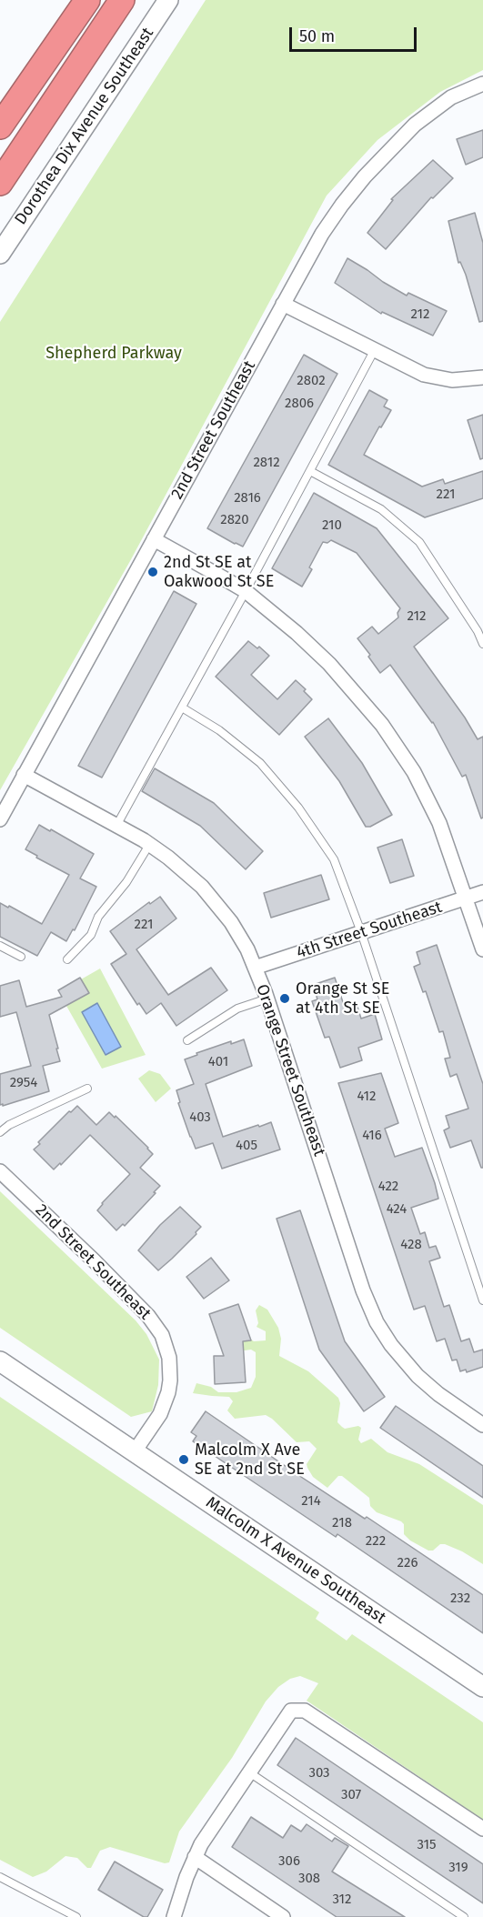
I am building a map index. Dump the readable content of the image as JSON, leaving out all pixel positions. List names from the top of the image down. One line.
{"streets":{"main road":["Dorothea Dix Avenue Southeast","Malcolm X Avenue Southeast"],"street":["2nd Street Southeast","4th Street Southeast","Orange Street Southeast"]},"crossings":[["2nd Street Southeast","Orange Street Southeast"],["2nd Street Southeast","Malcolm X Avenue Southeast"],["4th Street Southeast","Orange Street Southeast"]],"parks":["Shepherd Parkway"],"places":["2nd St SE at Oakwood St SE","Orange St SE at 4th St SE","Malcolm X Ave SE at 2nd St SE"],"house_numbers":["212","2802","2806","2812","221","2816","2820","210","212","221","401","2954","412","403","416","405","422","424","428","214","218","222","226","232","303","307","315","306","319","308","312"],"scale_bar":"50 m"}
